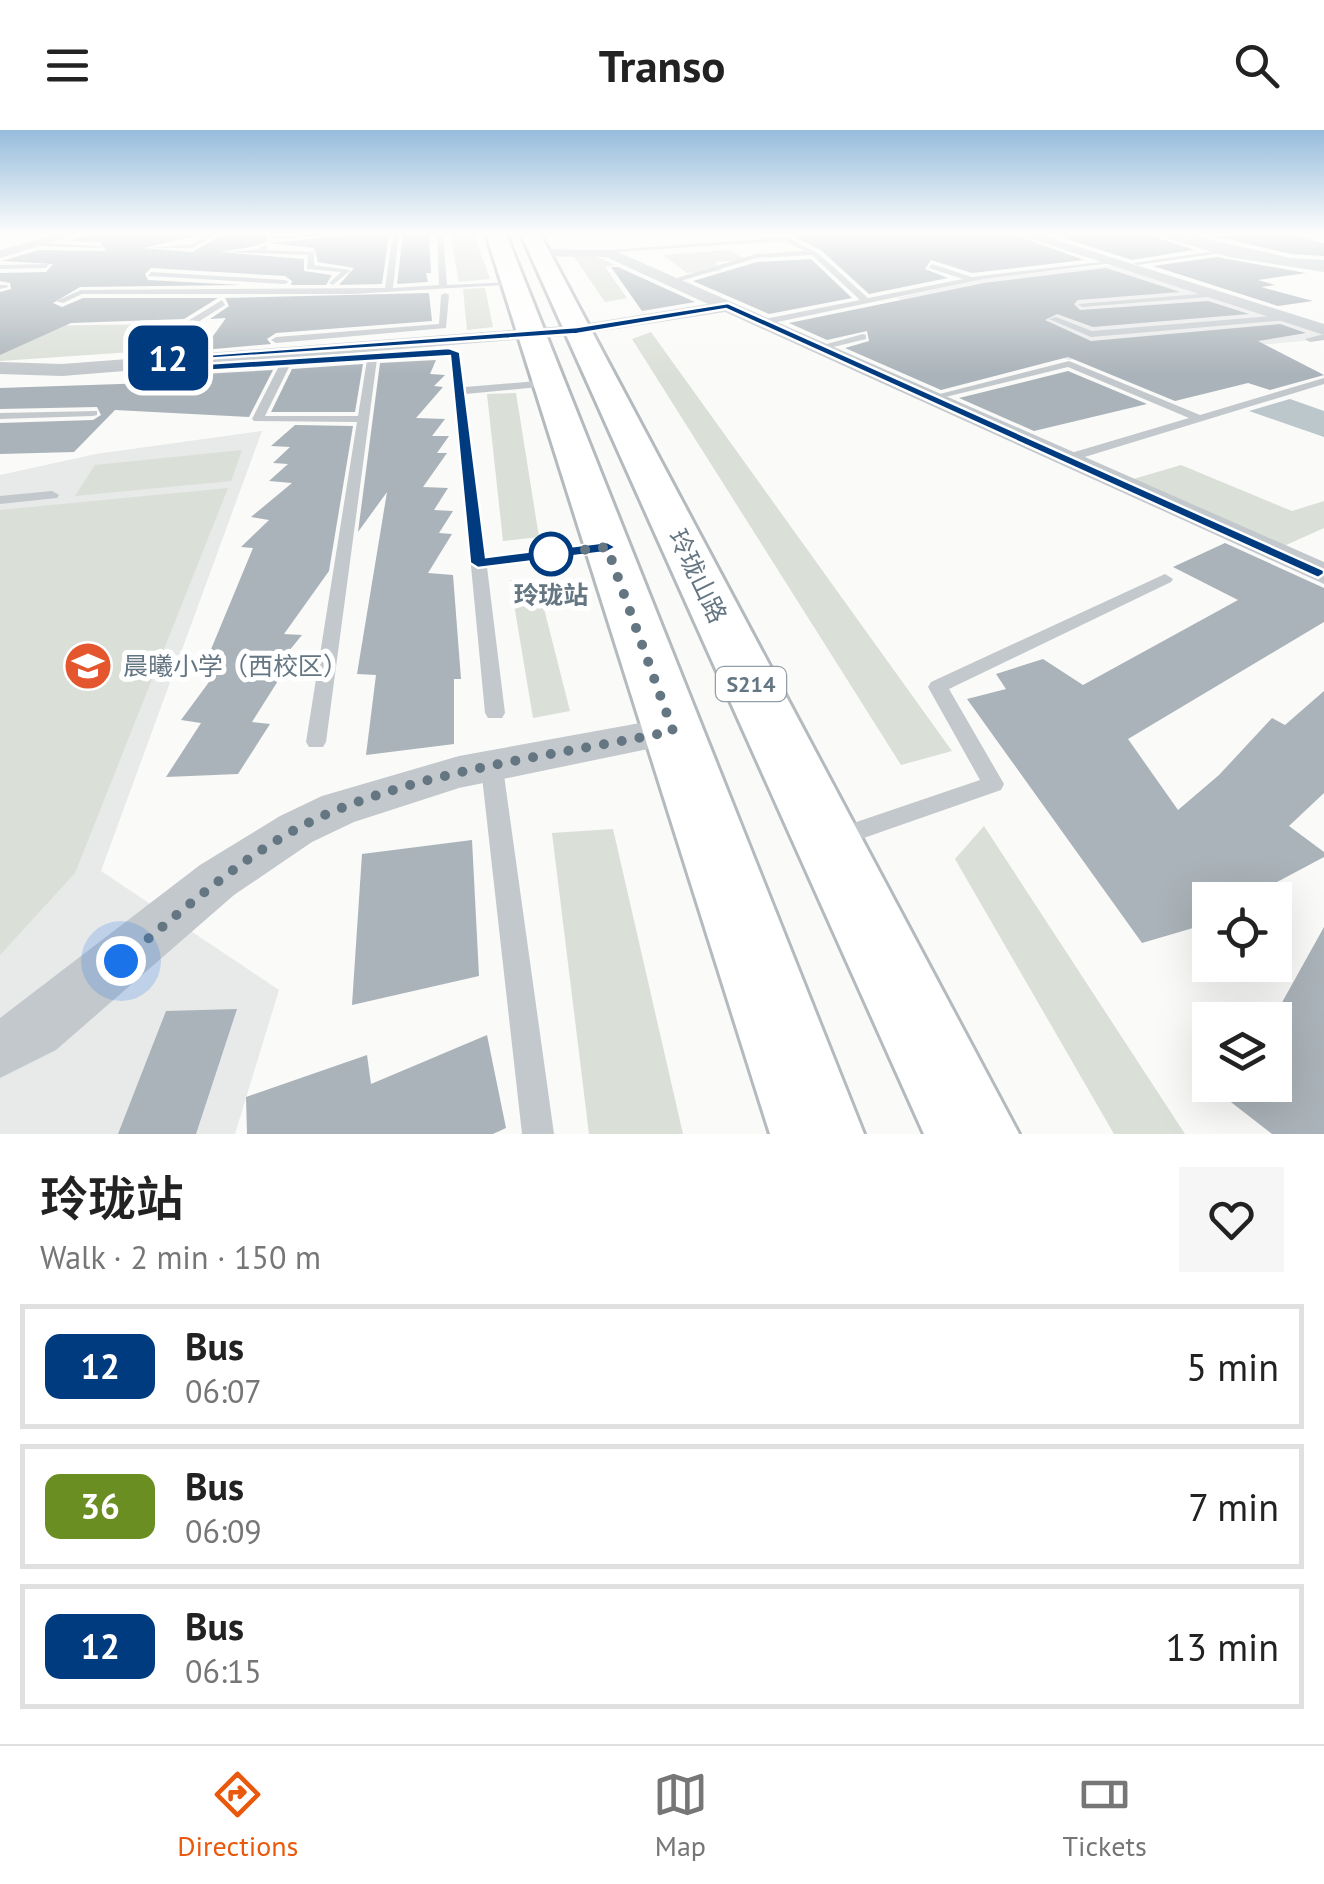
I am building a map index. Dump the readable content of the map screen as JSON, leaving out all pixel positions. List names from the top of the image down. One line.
{"streets":{"main road":["玲珑山路","S214"]},"places":{"other":["玲珑站"],"school or university":["晨曦小学（西校区）"]},"lines":["bus line 12"],"page":{"header":"Transo","on_map":"12","heading":["玲珑站","Walk · 2 min · 150 m"],"list":[{"mark":"12","name":"Bus","note":"06:07","value":"5 min"},{"mark":"36","name":"Bus","note":"06:09","value":"7 min"},{"mark":"12","name":"Bus","note":"06:15","value":"13 min"}],"tabs":["Directions","Map","Tickets"]}}
